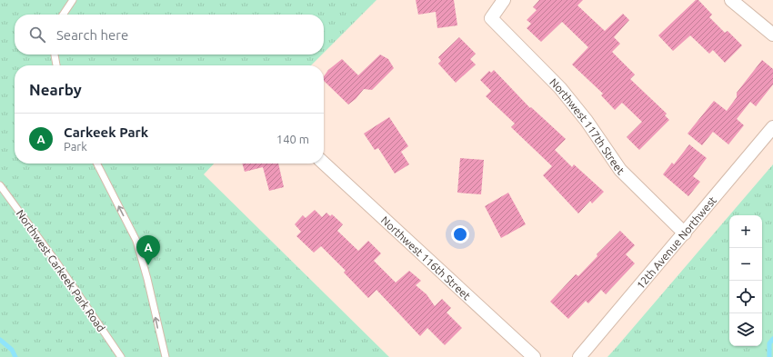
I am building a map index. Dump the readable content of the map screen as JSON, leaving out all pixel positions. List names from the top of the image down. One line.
{"streets":{"street":["Northwest 117th Street","12th Avenue Northwest","Northwest 116th Street"],"lane":["Northwest Carkeek Park Road"]},"crossings":[["Northwest 117th Street","12th Avenue Northwest"]],"page":{"search":"Search here","heading":"Nearby","list":[{"mark":"A","name":"Carkeek Park","note":"Park","value":"140 m"}],"map_buttons":["+","−"],"pins":"A"}}
